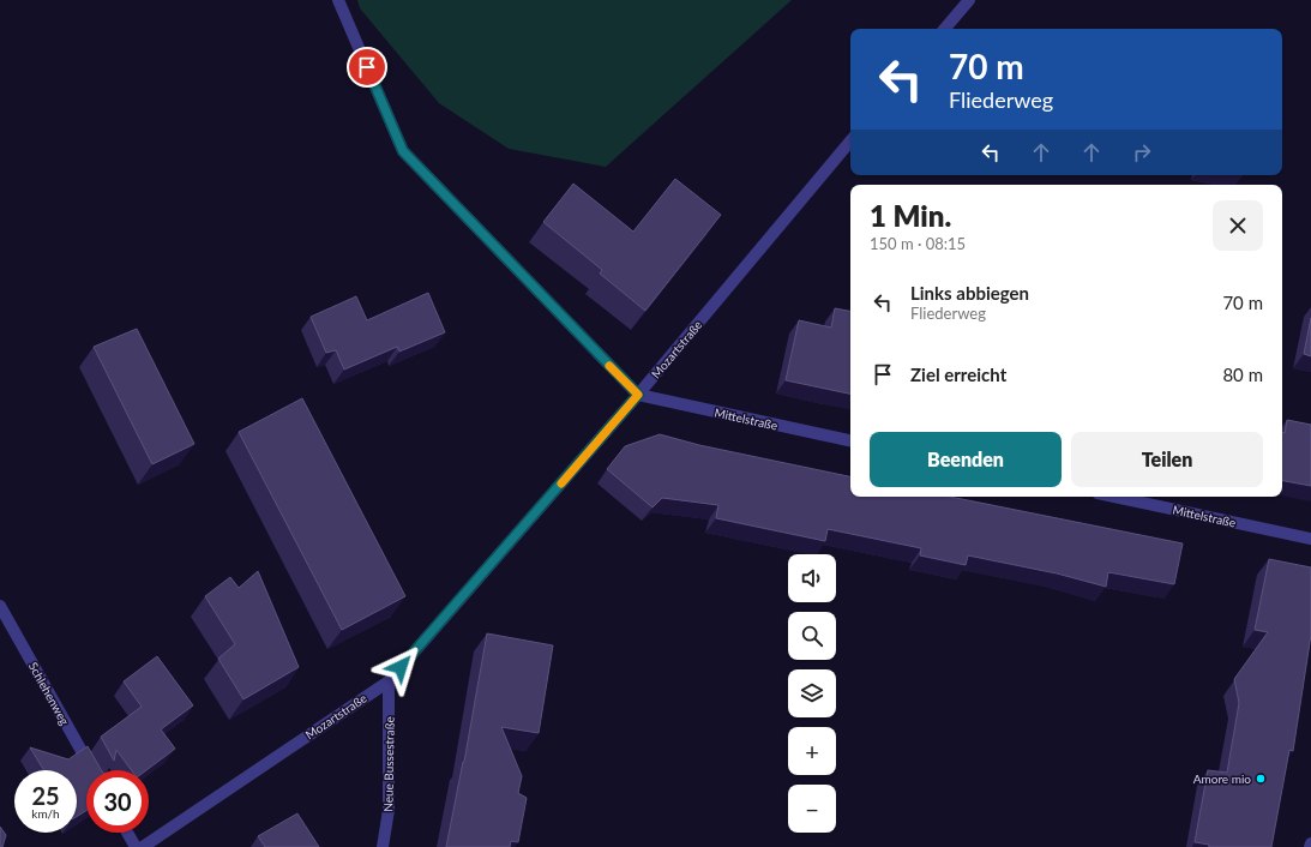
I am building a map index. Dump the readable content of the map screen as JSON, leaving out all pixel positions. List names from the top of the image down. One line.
{"streets":{"street":["Mozartstraße","Mittelstraße","Schlehenweg","Neue Bussestraße"]},"crossings":[["Mozartstraße","Mittelstraße"],["Mozartstraße","Neue Bussestraße"]],"places":["Amore mio"],"page":{"turn":["70 m","Fliederweg"],"heading":["1 Min.","150 m · 08:15"],"list":[{"name":"Links abbiegen","note":"Fliederweg","value":"70 m"},{"name":"Ziel erreicht","value":"80 m"}],"buttons":["Beenden","Teilen"],"map_buttons":["+","−"],"speed":"25 km/h","limit":"30"}}
